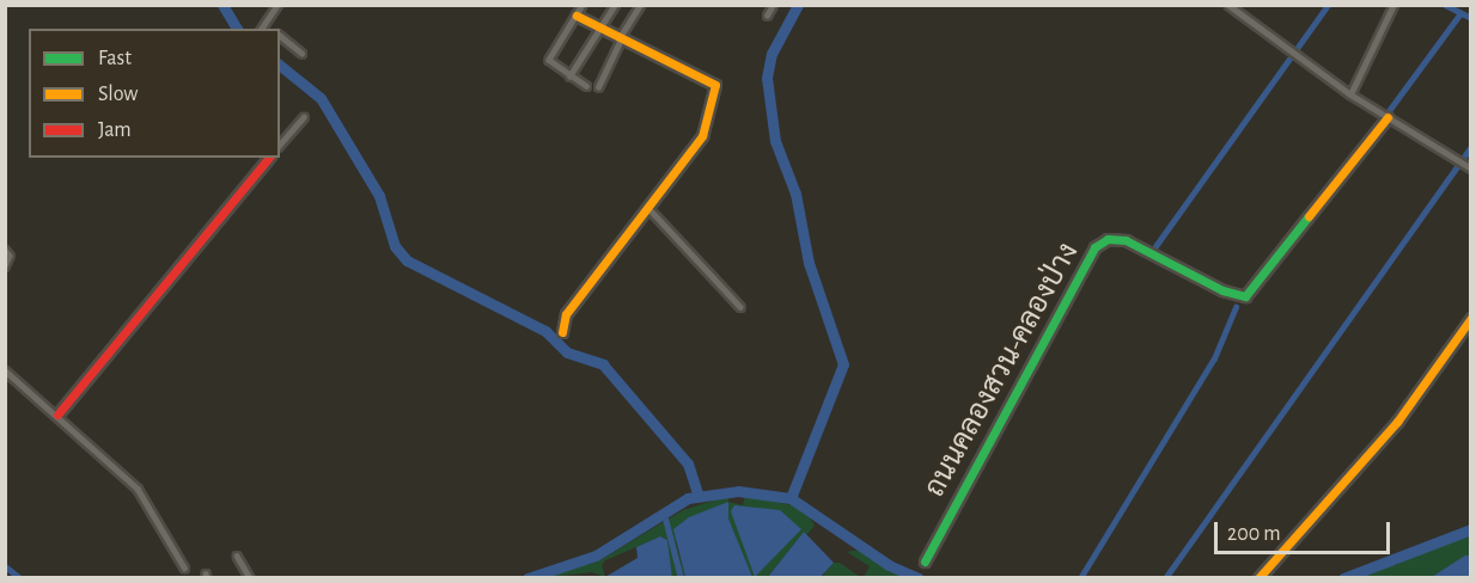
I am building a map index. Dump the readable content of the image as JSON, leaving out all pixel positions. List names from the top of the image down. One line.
{"streets":{"street":["ถนนคลองสวน-คลองป่าง"]},"legend":["Fast","Slow","Jam"],"scale_bar":"200 m"}
